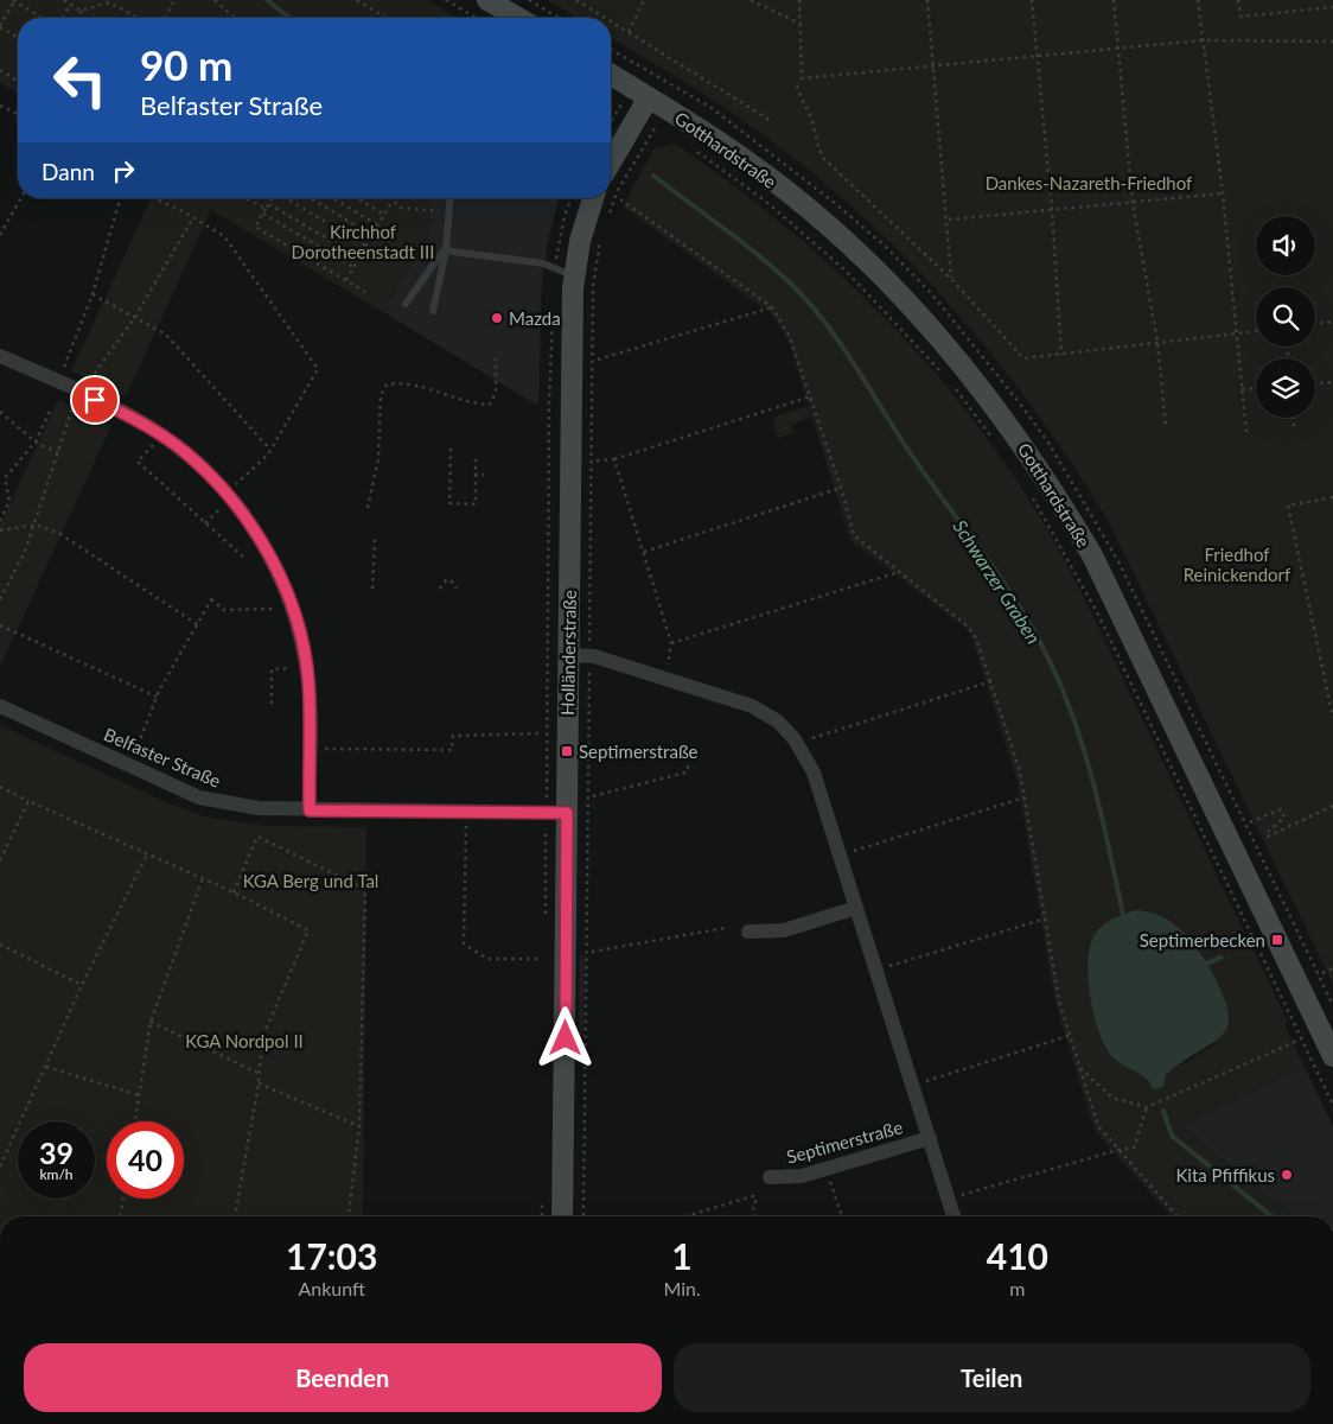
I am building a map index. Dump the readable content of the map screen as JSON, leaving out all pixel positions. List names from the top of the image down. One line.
{"streets":{"main road":["Gotthardstraße","Holländerstraße"],"street":["Belfaster Straße","Septimerstraße"]},"crossings":[["Holländerstraße","Belfaster Straße"],["Holländerstraße","Septimerstraße"]],"water":["Schwarzer Graben"],"parks":["Dankes-Nazareth-Friedhof","Kirchhof Dorotheenstadt III","Friedhof Reinickendorf","KGA Berg und Tal","KGA Nordpol II"],"places":{"other":["Mazda","Kita Pfiffikus"],"transit":["Septimerstraße","Septimerbecken"]},"page":{"turn":["90 m","Belfaster Straße"],"then":"Dann","speed":"39 km/h","limit":"40","eta":["17:03","Ankunft","1","Min.","410","m"],"buttons":["Beenden","Teilen"]}}
